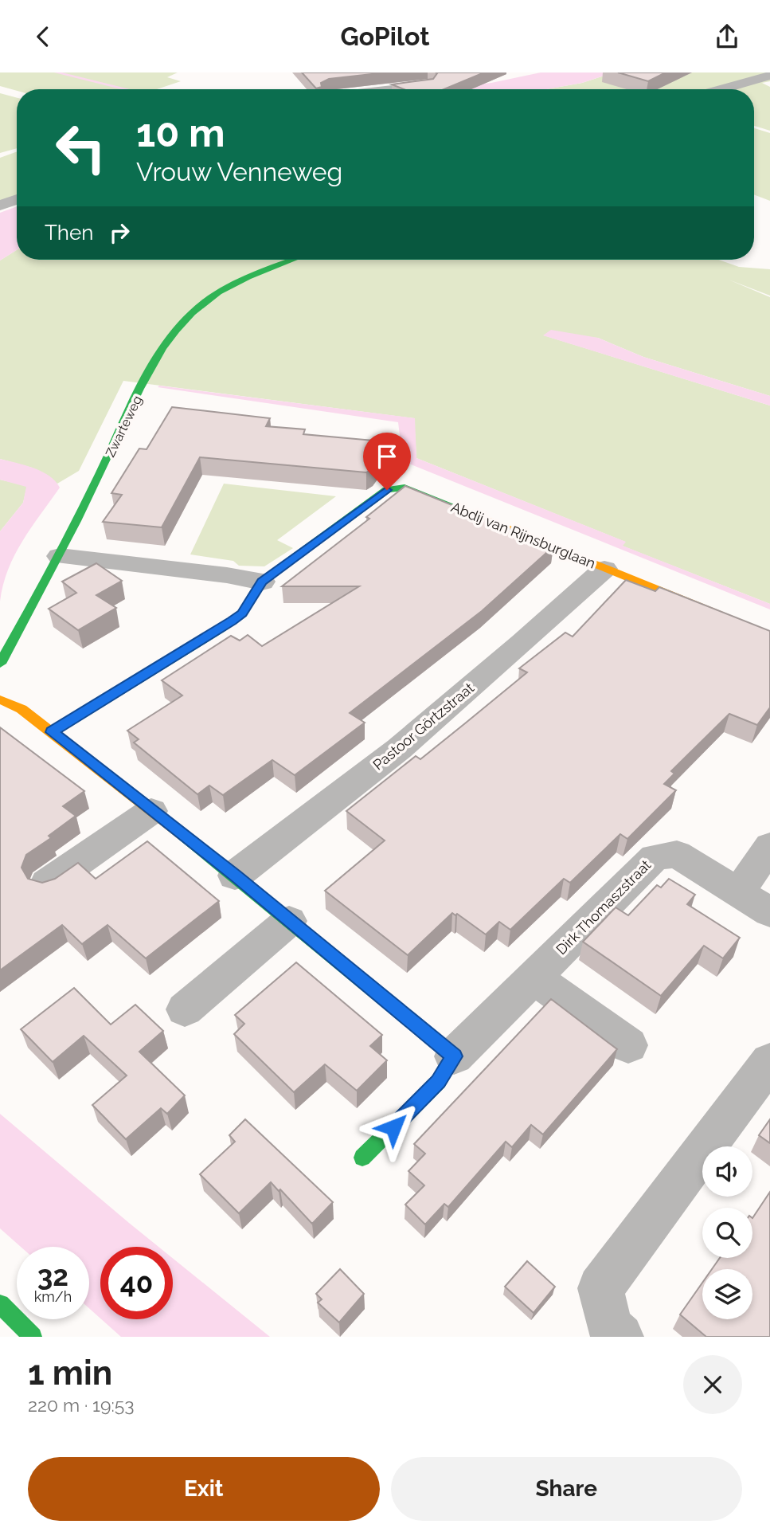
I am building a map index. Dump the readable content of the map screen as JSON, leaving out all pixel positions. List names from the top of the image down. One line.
{"streets":{"street":["Zwarteweg","Abdij van Rijnsburglaan","Pastoor Görtzstraat","Dirk Thomaszstraat"]},"crossings":[["Abdij van Rijnsburglaan","Pastoor Görtzstraat"]],"page":{"header":"GoPilot","turn":["10 m","Vrouw Venneweg"],"then":"Then","speed":"32 km/h","limit":"40","heading":["1 min","220 m · 19:53"],"buttons":["Exit","Share"]}}
